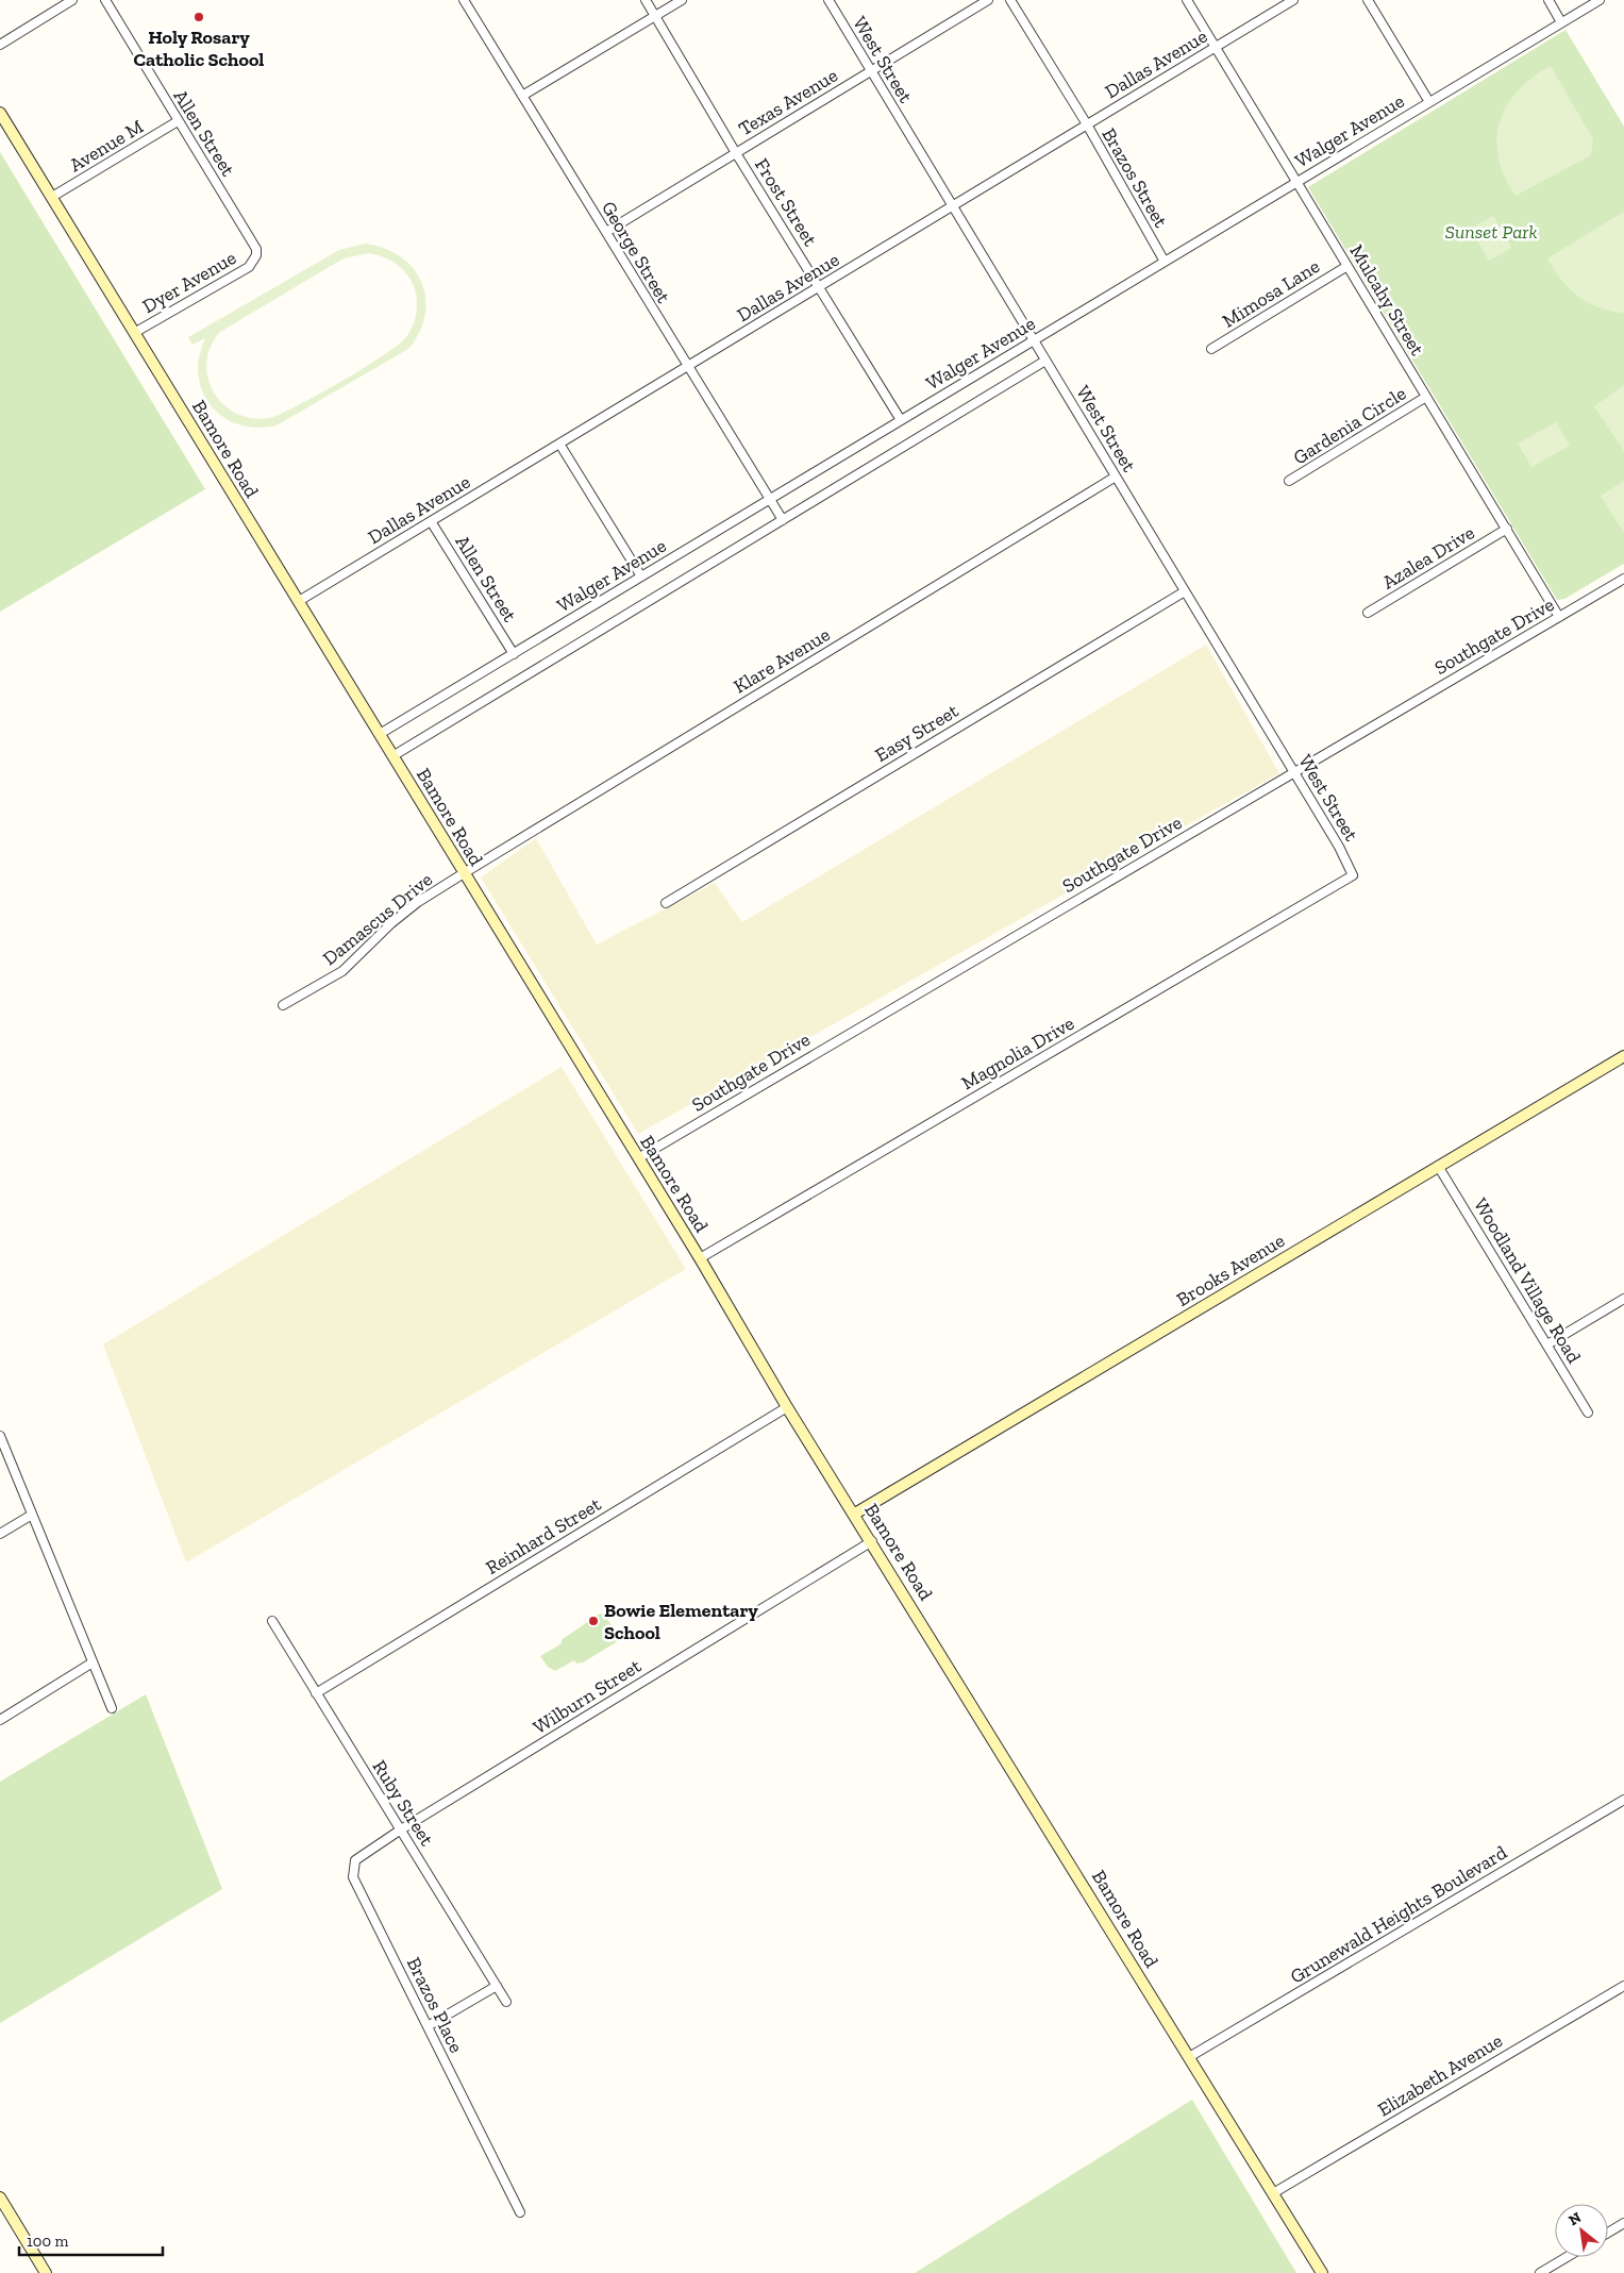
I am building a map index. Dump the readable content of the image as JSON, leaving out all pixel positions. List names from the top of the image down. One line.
{"streets":{"street":["West Street","Dallas Avenue","Texas Avenue","Walger Avenue","Allen Street","Avenue M","Brazos Street","Frost Street","George Street","Dyer Avenue","Mimosa Lane","Mulcahy Street","Gardenia Circle","Bamore Road","Azalea Drive","Southgate Drive","Klare Avenue","Easy Street","Damascus Drive","Magnolia Drive","Brooks Avenue","Woodland Village Road","Reinhard Street","Wilburn Street","Ruby Street","Grunewald Heights Boulevard","Brazos Place","Elizabeth Avenue"]},"crossings":[["West Street","Dallas Avenue"],["West Street","Texas Avenue"],["West Street","Walger Avenue"],["West Street","Southgate Drive"],["West Street","Klare Avenue"],["West Street","Easy Street"],["West Street","Magnolia Drive"],["Dallas Avenue","Allen Street"],["Dallas Avenue","Brazos Street"],["Dallas Avenue","Frost Street"],["Dallas Avenue","George Street"],["Dallas Avenue","Mulcahy Street"],["Dallas Avenue","Bamore Road"],["Texas Avenue","Frost Street"],["Texas Avenue","George Street"],["Walger Avenue","Allen Street"],["Walger Avenue","Brazos Street"],["Walger Avenue","Frost Street"],["Walger Avenue","George Street"],["Walger Avenue","Mulcahy Street"],["Walger Avenue","Bamore Road"],["Allen Street","Avenue M"],["Allen Street","Dyer Avenue"],["Avenue M","Bamore Road"],["Dyer Avenue","Bamore Road"],["Mimosa Lane","Mulcahy Street"],["Mulcahy Street","Gardenia Circle"],["Mulcahy Street","Azalea Drive"],["Mulcahy Street","Southgate Drive"],["Bamore Road","Southgate Drive"],["Bamore Road","Klare Avenue"],["Bamore Road","Damascus Drive"],["Bamore Road","Magnolia Drive"],["Bamore Road","Brooks Avenue"],["Bamore Road","Reinhard Street"],["Bamore Road","Wilburn Street"],["Bamore Road","Grunewald Heights Boulevard"],["Bamore Road","Elizabeth Avenue"],["Klare Avenue","Damascus Drive"],["Brooks Avenue","Woodland Village Road"],["Reinhard Street","Ruby Street"],["Wilburn Street","Ruby Street"],["Wilburn Street","Brazos Place"],["Ruby Street","Brazos Place"]],"parks":["Sunset Park"],"places":["Holy Rosary Catholic School","Bowie Elementary School"],"scale_bar":"100 m","north":"top left"}
